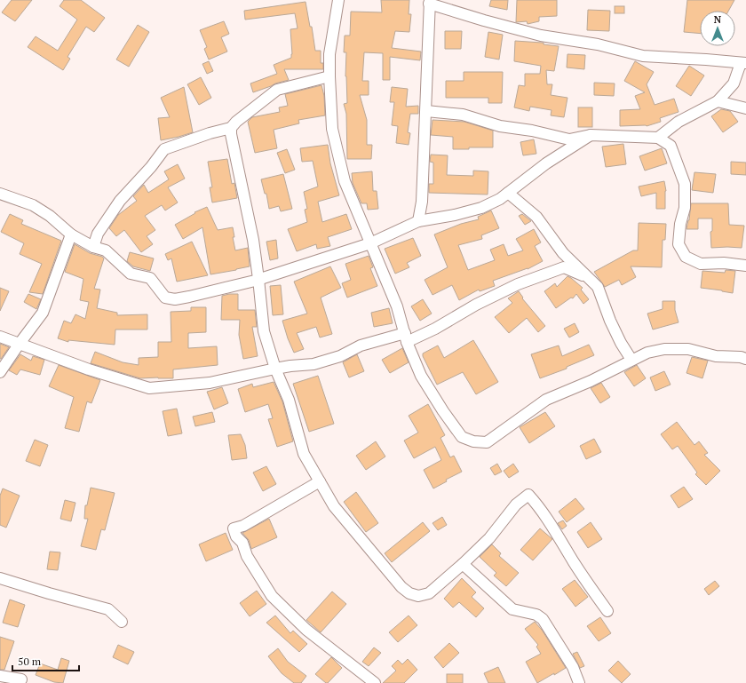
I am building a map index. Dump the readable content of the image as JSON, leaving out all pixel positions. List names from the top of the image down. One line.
{"scale_bar":"50 m","north":"top"}
